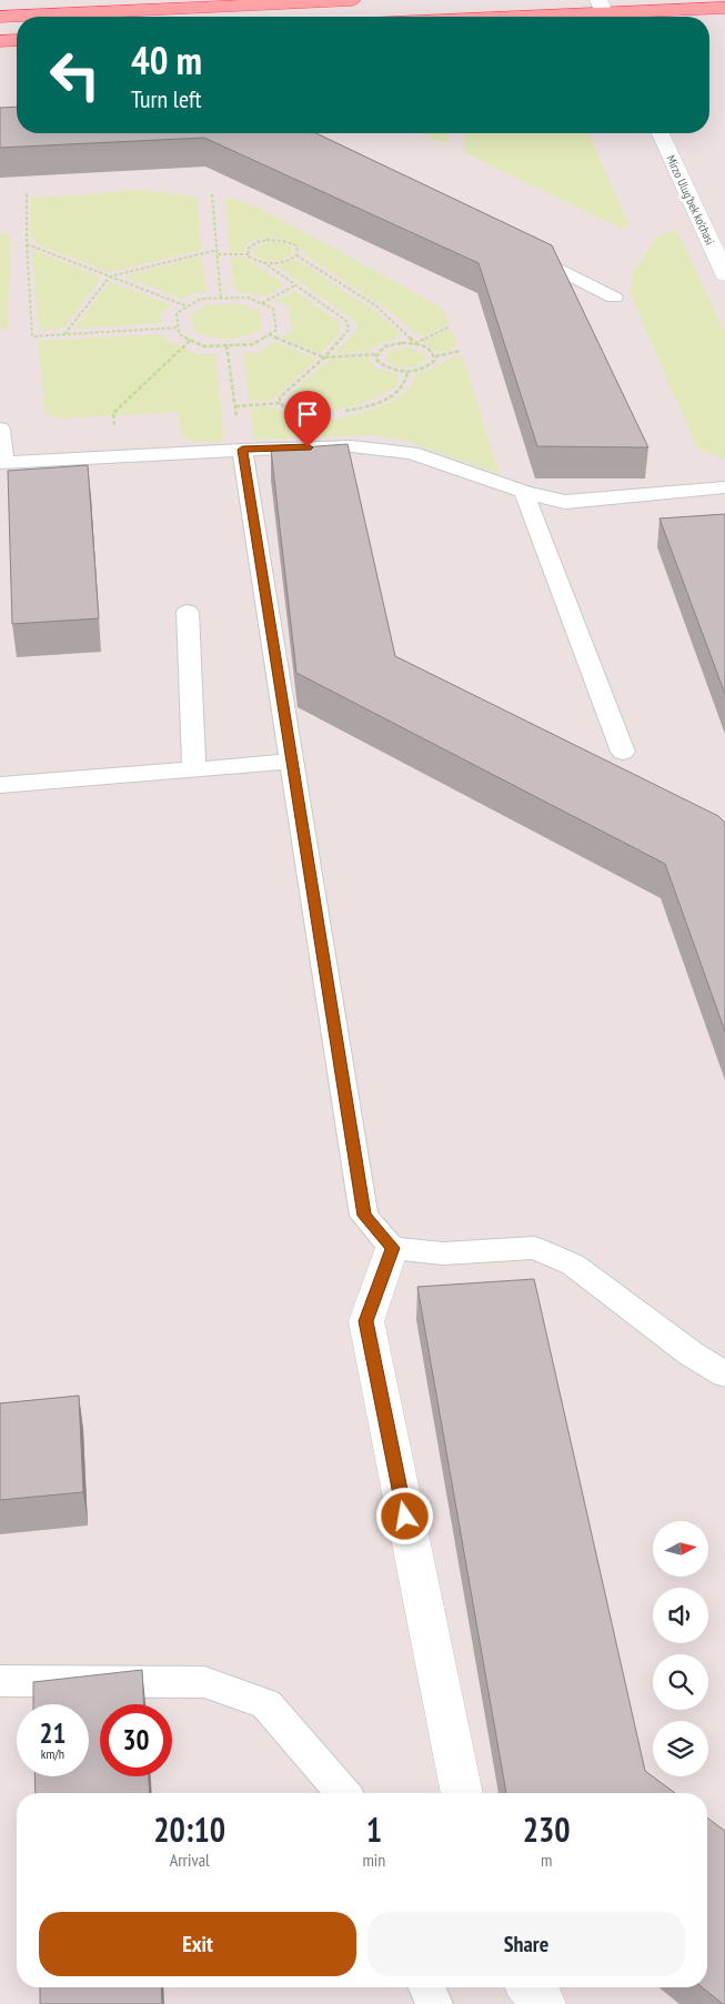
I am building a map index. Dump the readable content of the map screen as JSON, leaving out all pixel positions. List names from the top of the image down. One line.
{"streets":{"street":["Mirzo Ulug'bek ko'chasi"]},"north":"right","page":{"turn":["40 m","Turn left"],"speed":"21 km/h","limit":"30","eta":["20:10","Arrival","1","min","230","m"],"buttons":["Exit","Share"]}}
